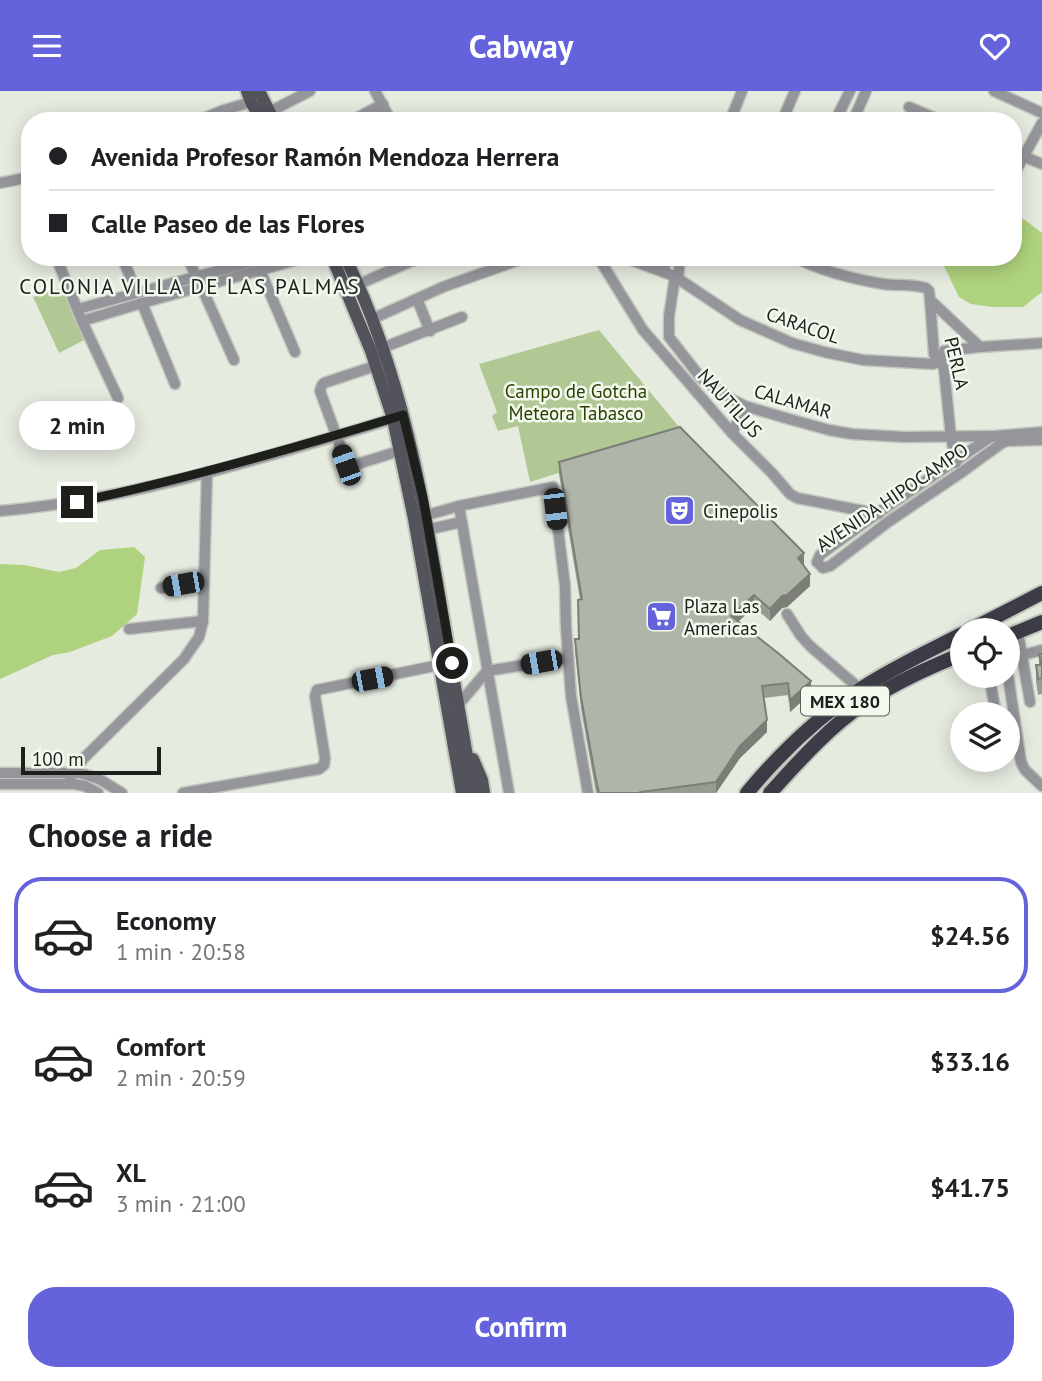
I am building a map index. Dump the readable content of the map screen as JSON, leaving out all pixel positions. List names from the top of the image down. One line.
{"streets":{"highway":["MEX 180"],"street":["CARACOL","PERLA","CALAMAR","NAUTILUS","AVENIDA HIPOCAMPO"]},"crossings":[["CARACOL","PERLA"],["CARACOL","CALAMAR"],["PERLA","CALAMAR"],["PERLA","AVENIDA HIPOCAMPO"],["CALAMAR","AVENIDA HIPOCAMPO"],["NAUTILUS","AVENIDA HIPOCAMPO"]],"districts":["COLONIA VILLA DE LAS PALMAS"],"parks":["Campo de Gotcha Meteora Tabasco"],"places":{"theatre":["Cinepolis"],"supermarket":["Plaza Las Americas"]},"scale_bar":"100 m","page":{"header":"Cabway","banner":["Avenida Profesor Ramón Mendoza Herrera","Calle Paseo de las Flores"],"bubble":"2 min","scale":"100 m","heading":"Choose a ride","list":[{"name":"Economy","note":"1 min · 20:58","value":"$24.56"},{"name":"Comfort","note":"2 min · 20:59","value":"$33.16"},{"name":"XL","note":"3 min · 21:00","value":"$41.75"}],"buttons":"Confirm"}}
